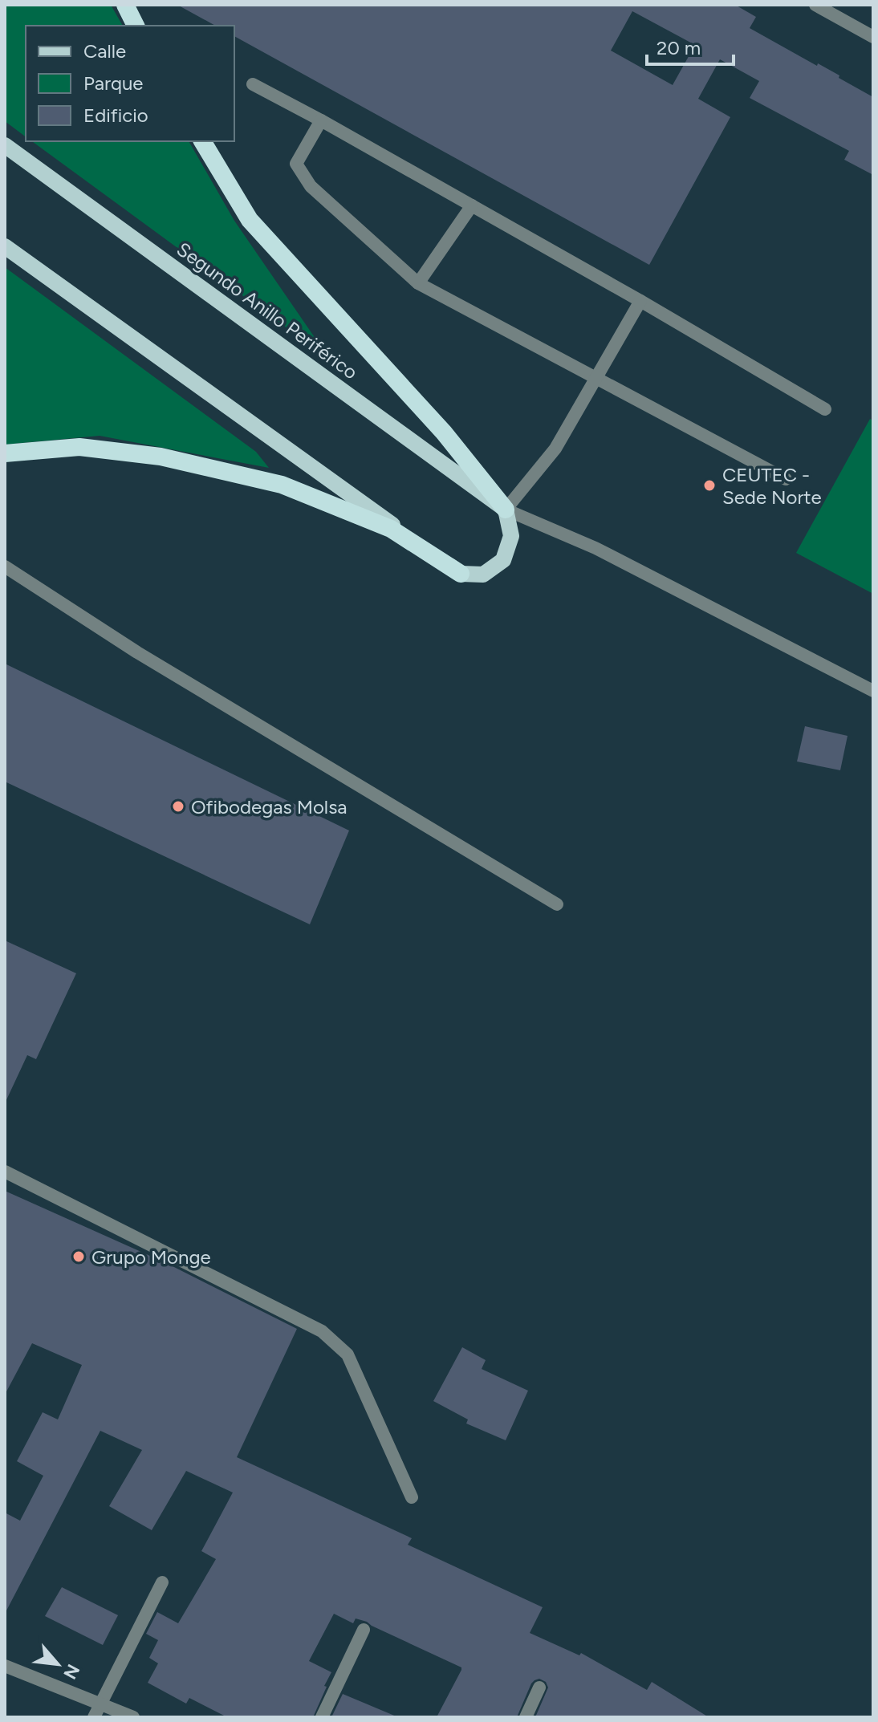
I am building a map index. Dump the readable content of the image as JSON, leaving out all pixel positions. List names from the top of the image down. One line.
{"streets":{"main road":["Segundo Anillo Periférico"]},"places":["CEUTEC - Sede Norte","Ofibodegas Molsa","Grupo Monge"],"legend":["Calle","Parque","Edificio"],"scale_bar":"20 m","north":"bottom right"}
